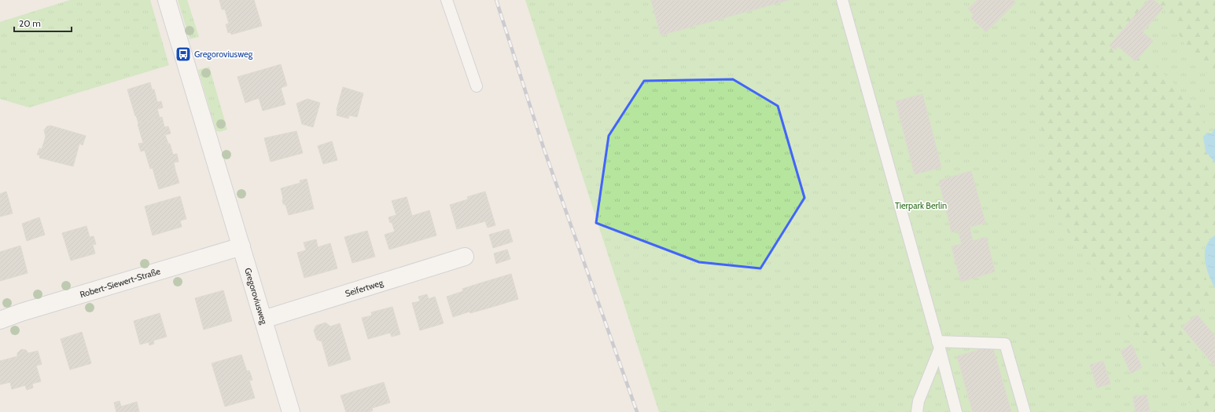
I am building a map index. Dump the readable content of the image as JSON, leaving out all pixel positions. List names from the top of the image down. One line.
{"streets":{"street":["Robert-Siewert-Straße","Seifertweg","Gregoroviusweg"]},"crossings":[["Robert-Siewert-Straße","Gregoroviusweg"],["Seifertweg","Gregoroviusweg"]],"parks":["Tierpark Berlin"],"places":{"bus stop":["Gregoroviusweg"]},"scale_bar":"20 m"}
